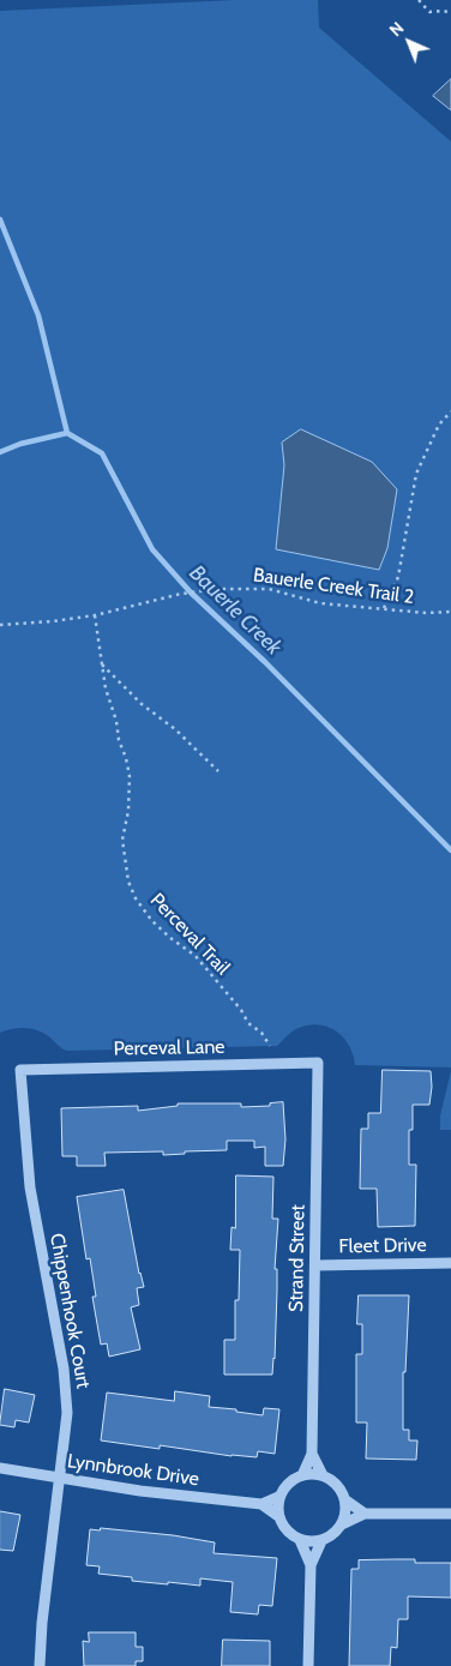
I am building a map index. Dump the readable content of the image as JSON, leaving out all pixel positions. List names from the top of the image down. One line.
{"streets":{"street":["Perceval Lane","Fleet Drive","Strand Street","Chippenhook Court","Lynnbrook Drive"],"path":["Bauerle Creek Trail 2","Perceval Trail"]},"crossings":[["Bauerle Creek Trail 2","Perceval Trail"],["Perceval Lane","Strand Street"],["Perceval Lane","Chippenhook Court"],["Fleet Drive","Strand Street"],["Strand Street","Lynnbrook Drive"],["Chippenhook Court","Lynnbrook Drive"]],"water":["Bauerle Creek"],"north":"top left"}
